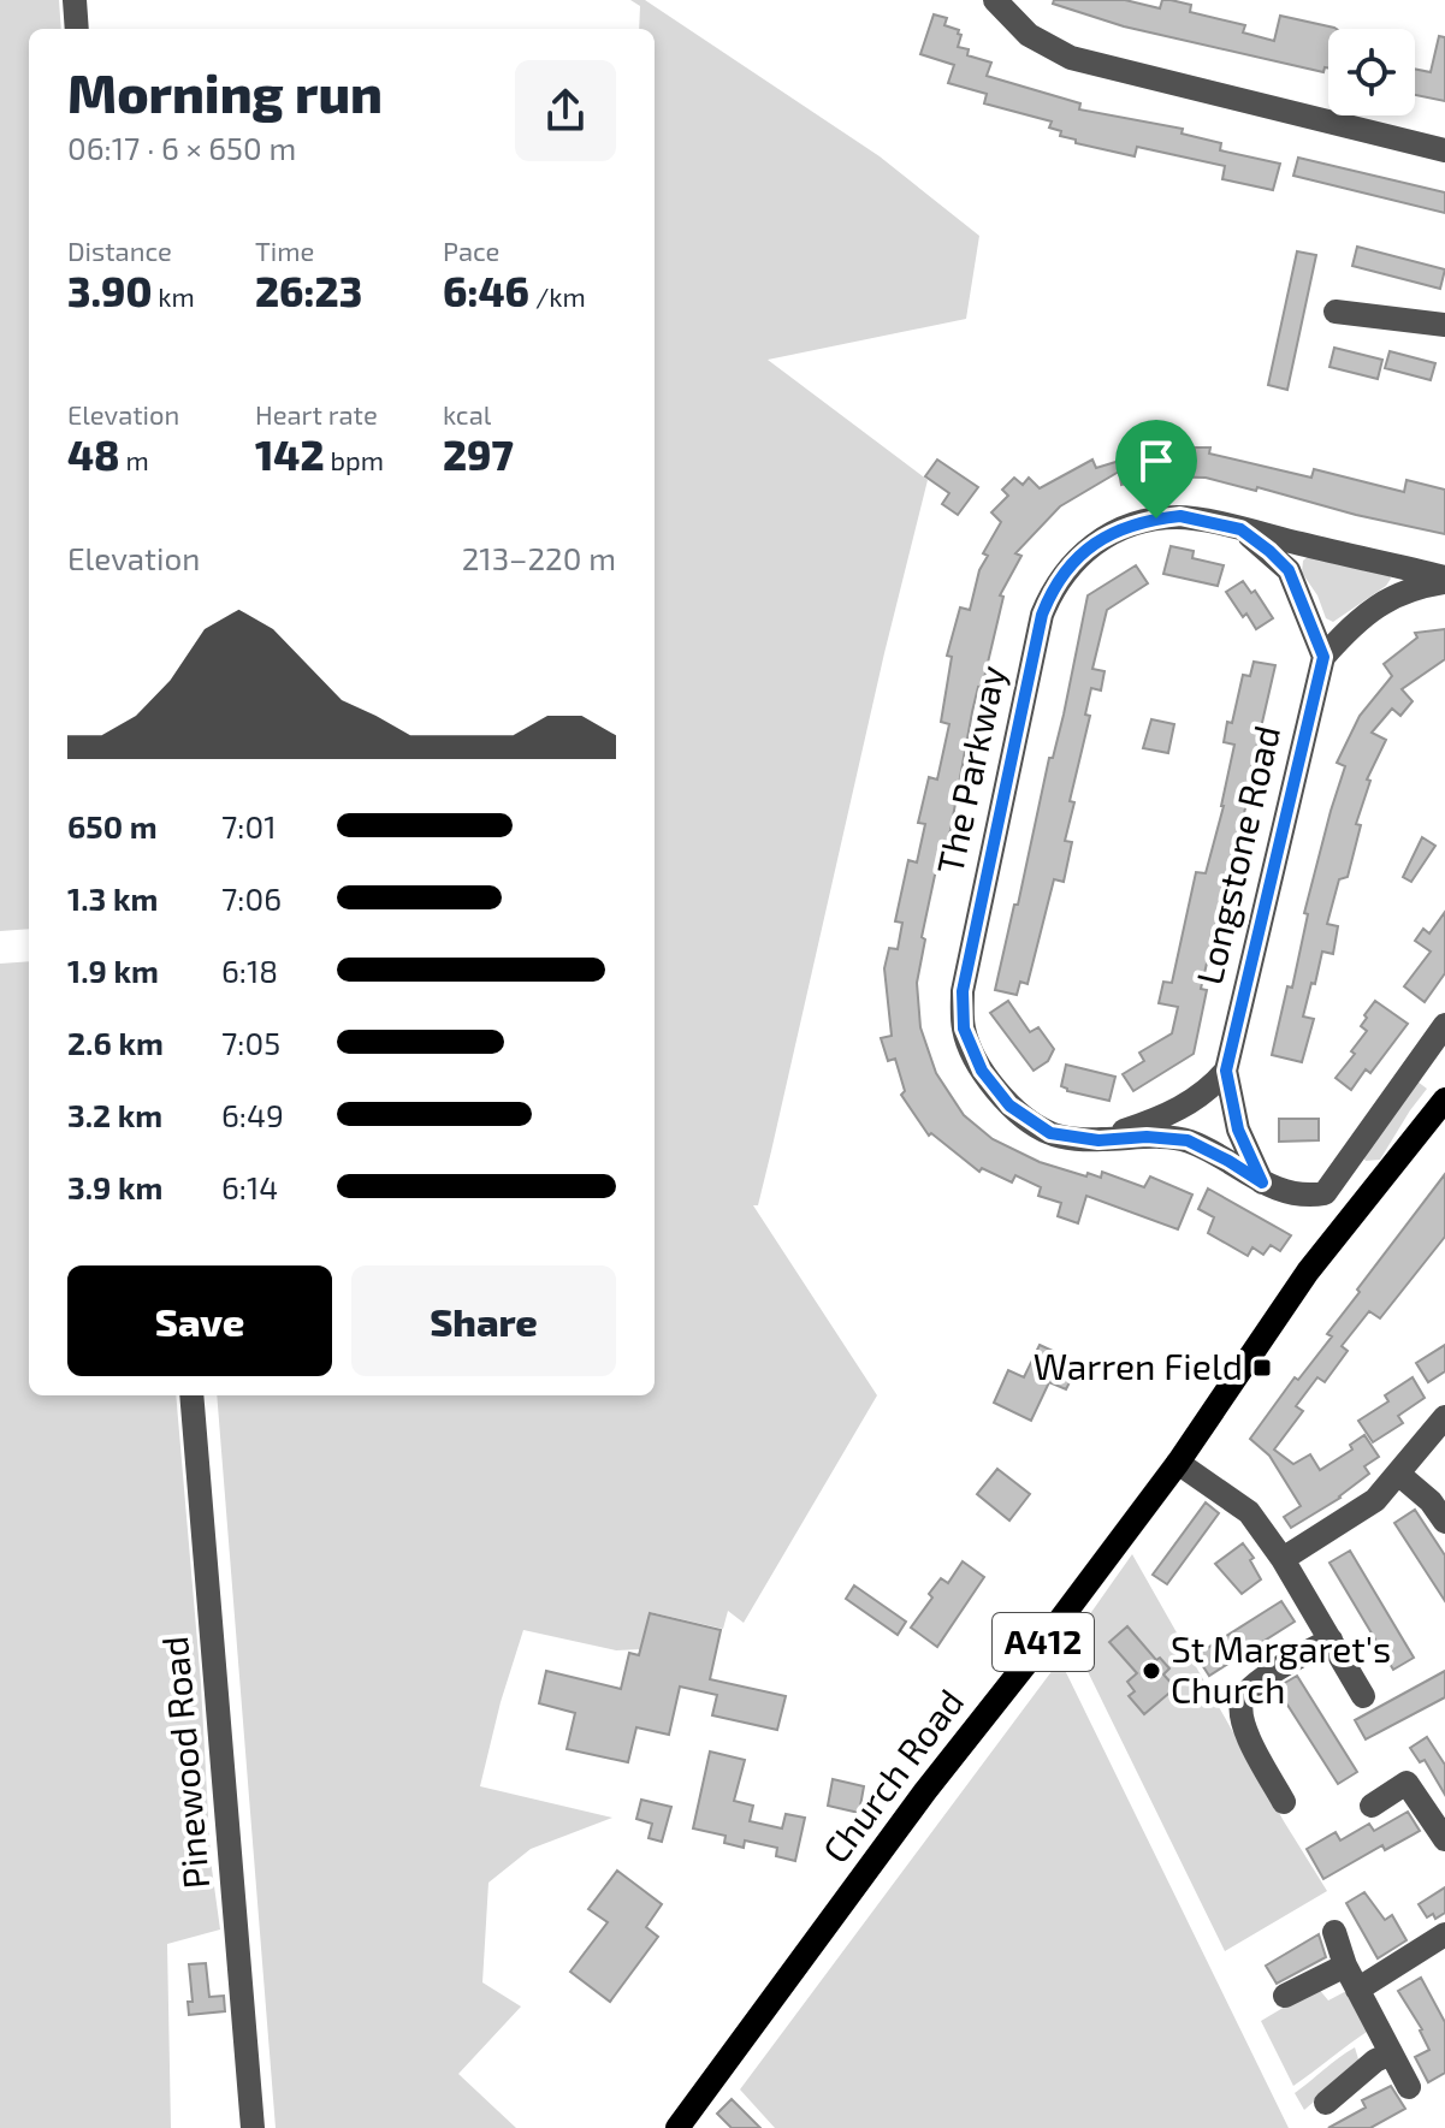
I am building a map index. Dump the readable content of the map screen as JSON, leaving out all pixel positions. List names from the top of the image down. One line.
{"streets":{"main road":["A412","Church Road"],"street":["The Parkway","Longstone Road","Pinewood Road"]},"places":{"transit":["Warren Field"],"other":["St Margaret's Church"]},"page":{"heading":["Morning run","06:17 · 6 × 650 m"],"stats":[["Distance","3.90 km"],["Time","26:23"],["Pace","6:46 /km"],["Elevation","48 m"],["Heart rate","142 bpm"],["kcal","297"]],"chart":["Elevation","213–220 m"],"list":[{"name":"650 m","note":"7:01"},{"name":"1.3 km","note":"7:06"},{"name":"1.9 km","note":"6:18"},{"name":"2.6 km","note":"7:05"},{"name":"3.2 km","note":"6:49"},{"name":"3.9 km","note":"6:14"}],"buttons":["Save","Share"]}}
